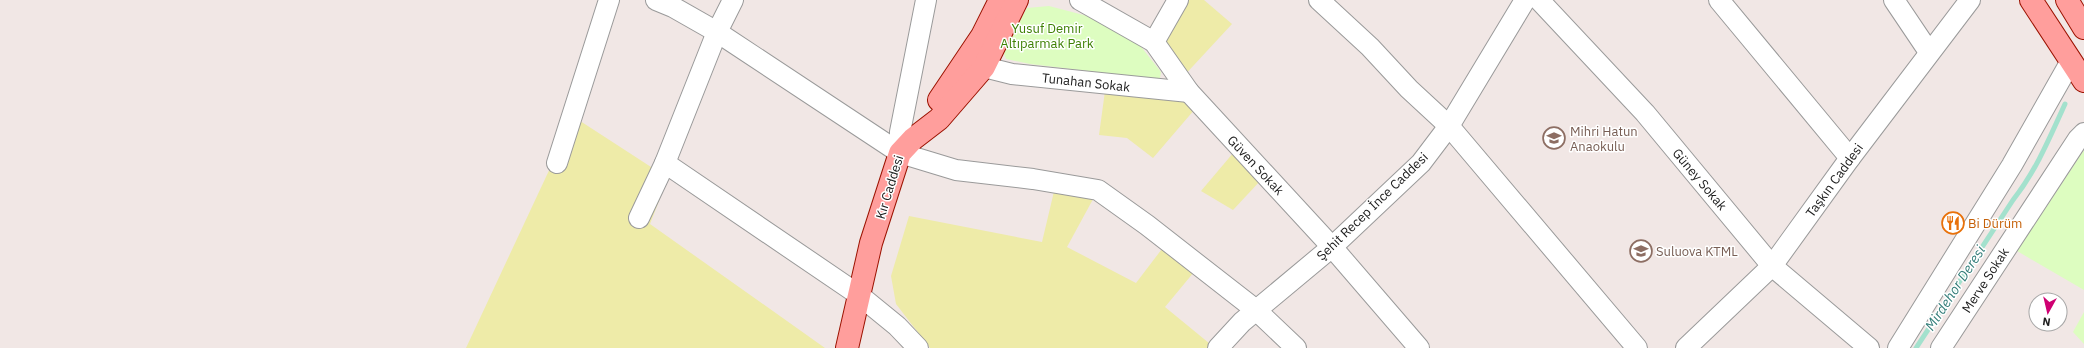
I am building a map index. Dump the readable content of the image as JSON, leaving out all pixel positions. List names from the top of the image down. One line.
{"streets":{"main road":["Kır Caddesi"],"street":["Tunahan Sokak","Güven Sokak","Güney Sokak","Taşkın Caddesi","Şehit Recep İnce Caddesi","Merve Sokak"]},"crossings":[["Tunahan Sokak","Güven Sokak"],["Güven Sokak","Şehit Recep İnce Caddesi"],["Güney Sokak","Taşkın Caddesi"]],"water":["Mirdehor Deresi"],"parks":["Yusuf Demir Altıparmak Park"],"places":{"school or university":["Mihri Hatun Anaokulu","Suluova KTML"],"restaurant":["Bi Dürüm"]},"north":"bottom"}
